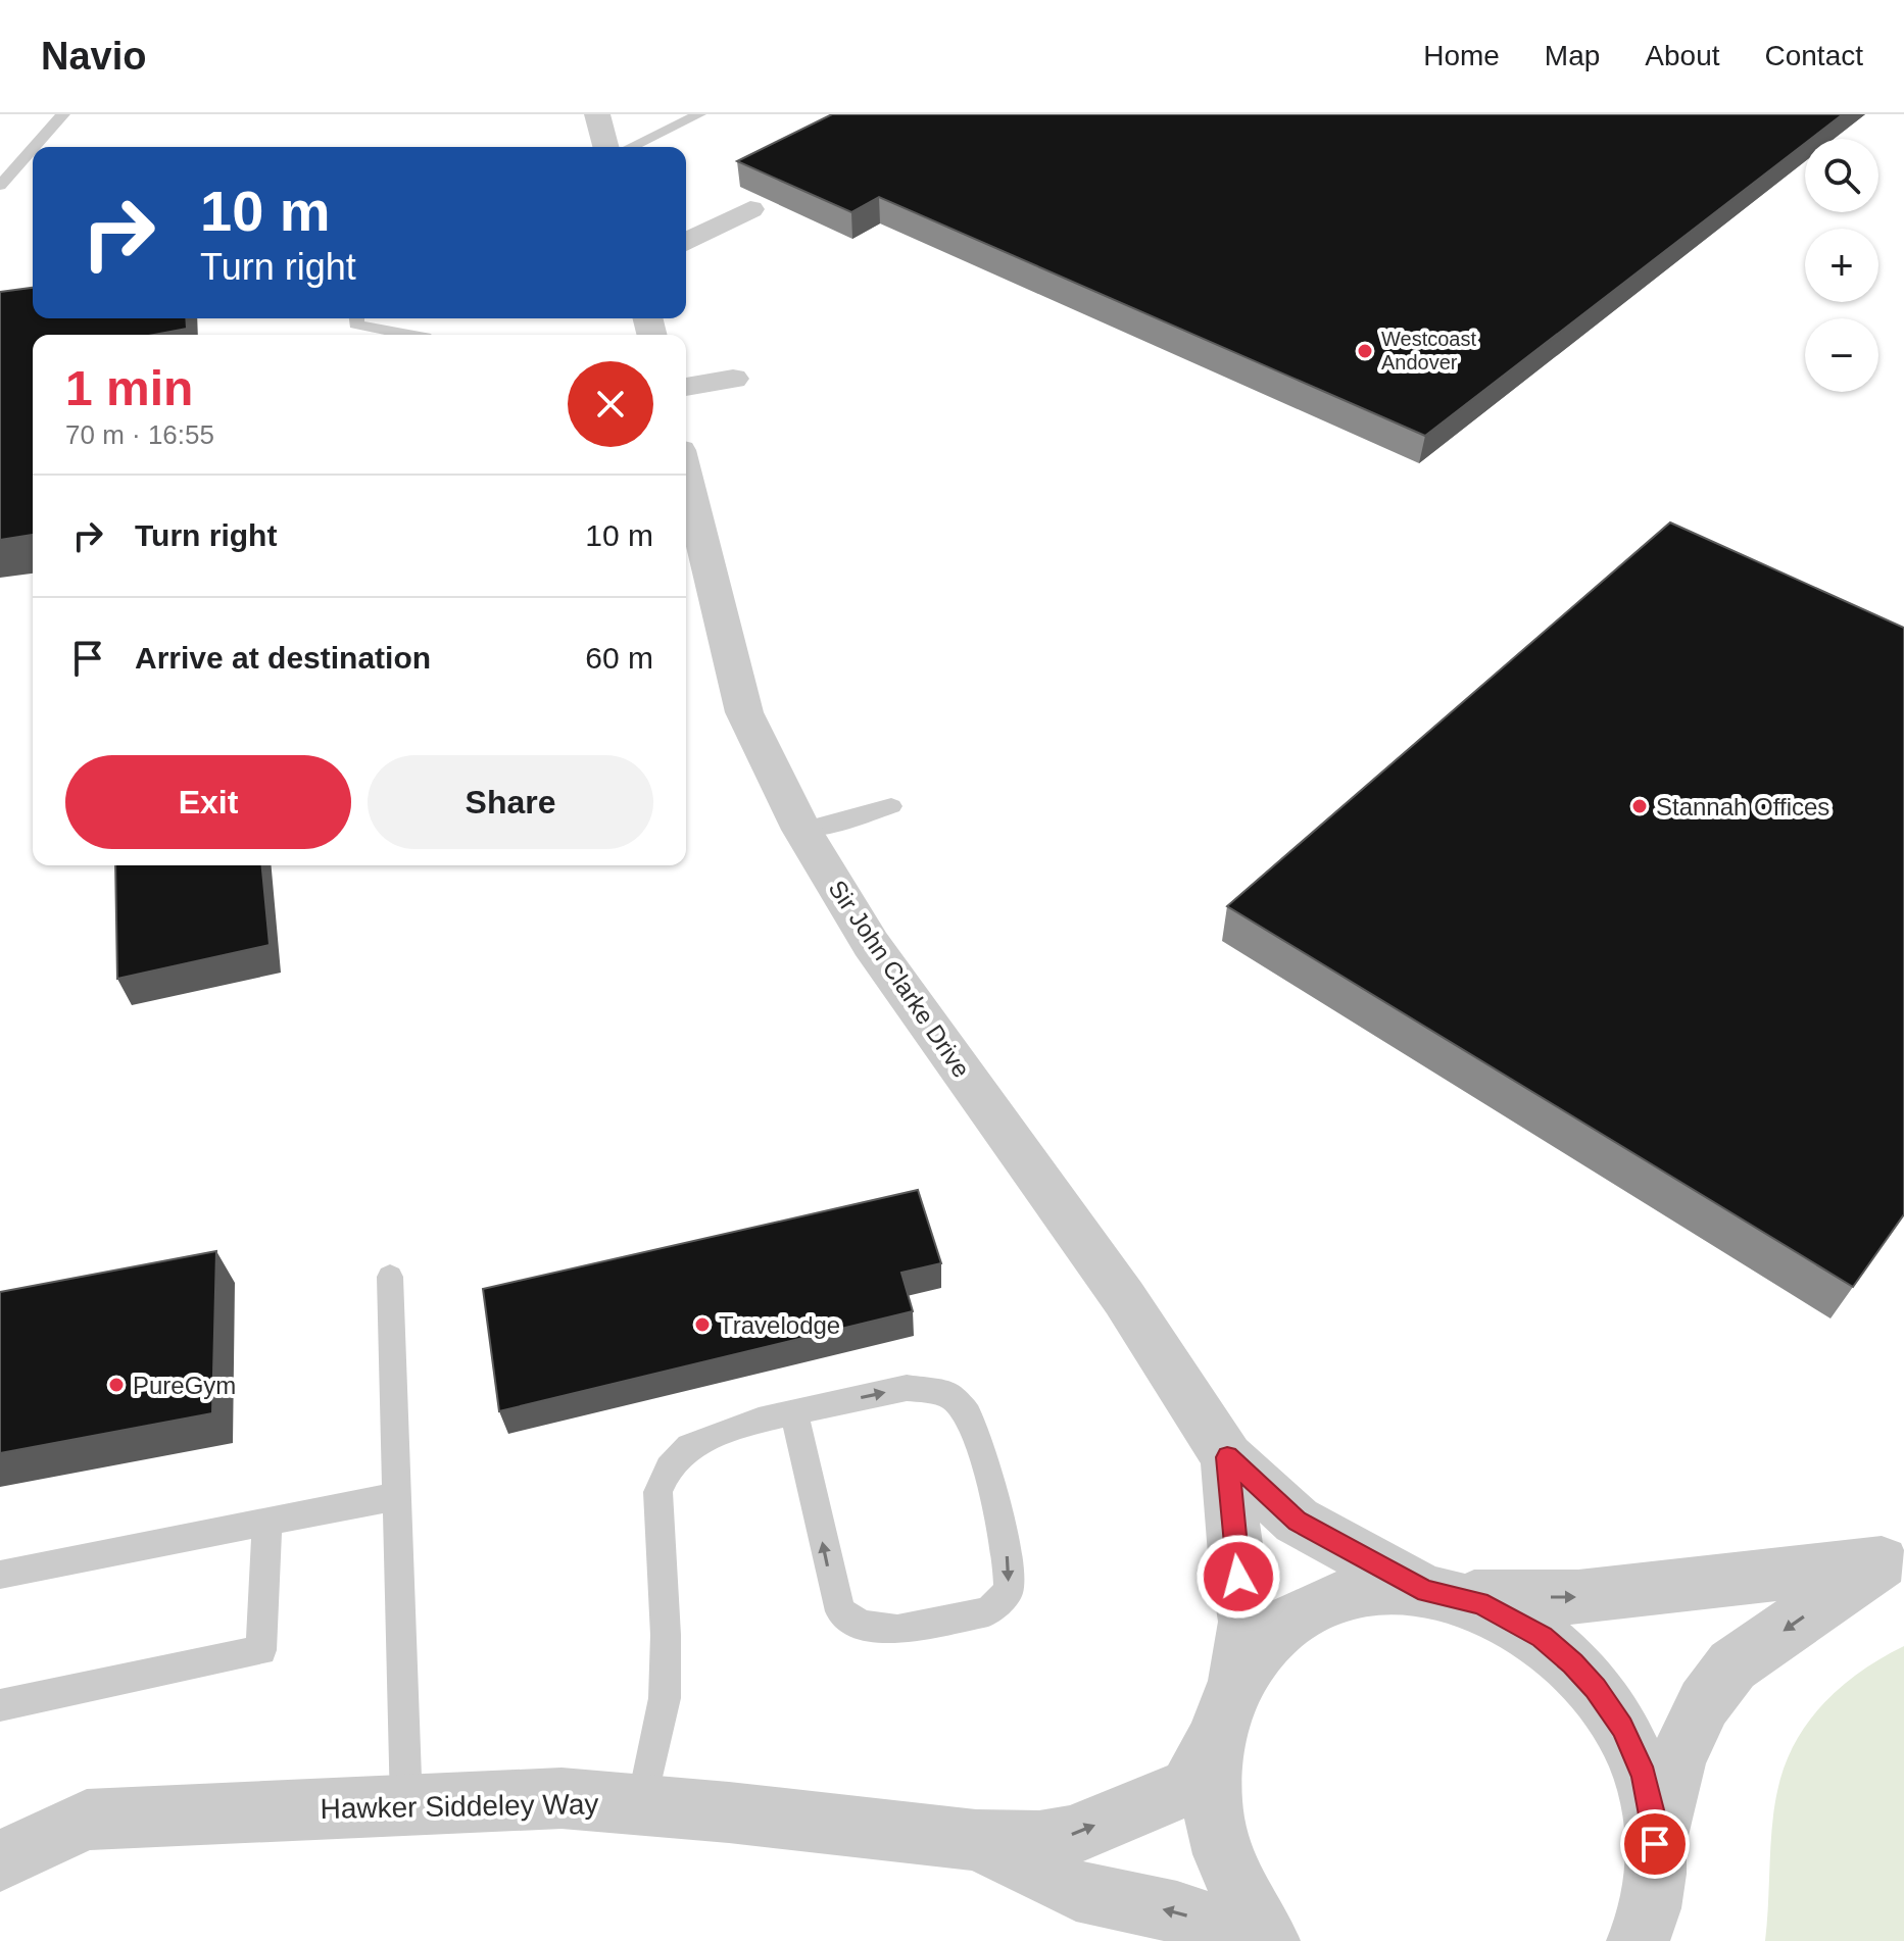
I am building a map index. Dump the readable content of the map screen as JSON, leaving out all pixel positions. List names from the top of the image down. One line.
{"streets":{"street":["Sir John Clarke Drive","Hawker Siddeley Way"]},"places":["Westcoast Andover","Stannah Offices","Travelodge","PureGym"],"page":{"header":"Navio","nav":["Home","Map","About","Contact"],"map_buttons":["+","−"],"turn":["10 m","Turn right"],"heading":["1 min","70 m · 16:55"],"list":[{"name":"Turn right","value":"10 m"},{"name":"Arrive at destination","value":"60 m"}],"buttons":["Exit","Share"]}}
